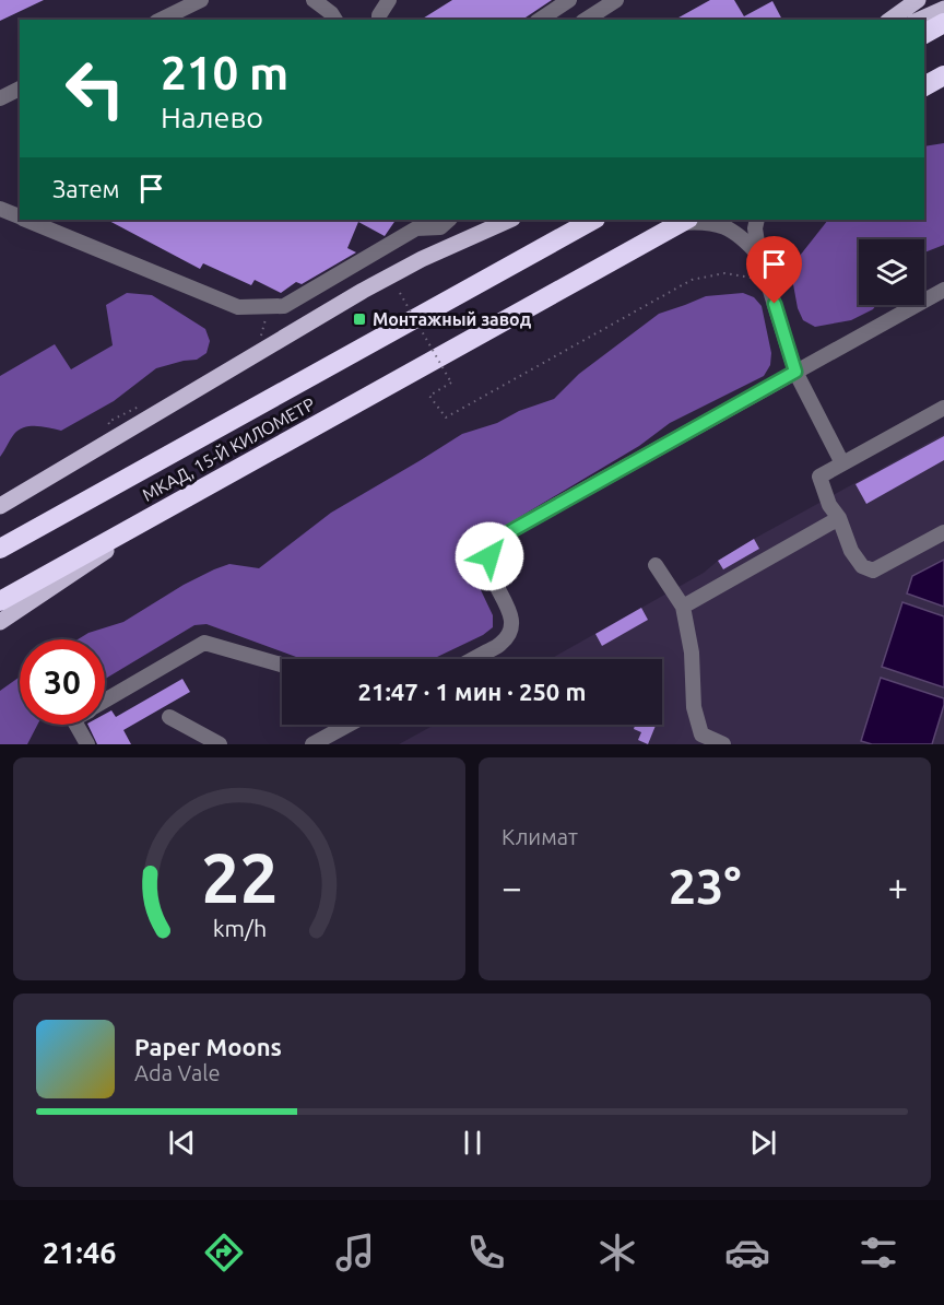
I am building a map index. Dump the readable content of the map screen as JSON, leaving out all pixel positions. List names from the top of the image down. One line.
{"streets":{"highway":["МКАД, 15-Й КИЛОМЕТР"]},"places":{"transit":["Монтажный завод"]},"page":{"turn":["210 m","Налево"],"then":"Затем","limit":"30","trip":"21:47 · 1 мин · 250 m","tile":"Климат","heat":["−","23°","+"],"song":["Paper Moons","Ada Vale"],"tabs":"21:46","gauge":["22","km/h"]}}
